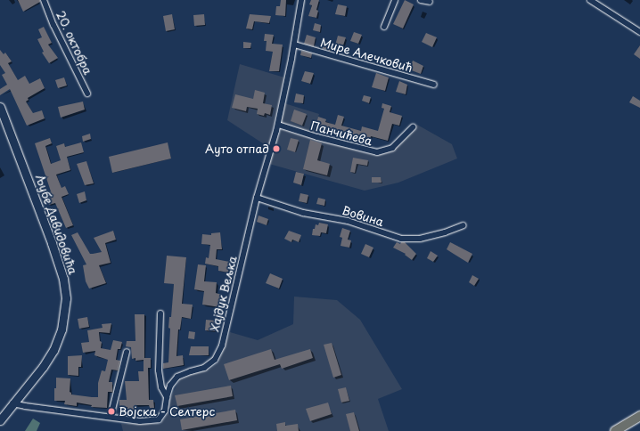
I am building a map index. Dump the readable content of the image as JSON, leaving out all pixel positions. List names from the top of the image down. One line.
{"streets":{"main road":["Љубе Давидовића"],"street":["20. октобра","Мире Алечковић","Панчићева","Вовина","Хајдук Вељка"]},"crossings":[["Мире Алечковић","Хајдук Вељка"],["Панчићева","Хајдук Вељка"],["Вовина","Хајдук Вељка"],["Љубе Давидовића","Хајдук Вељка"]],"places":["Ауто отпад","Војска - Селтерс"]}
